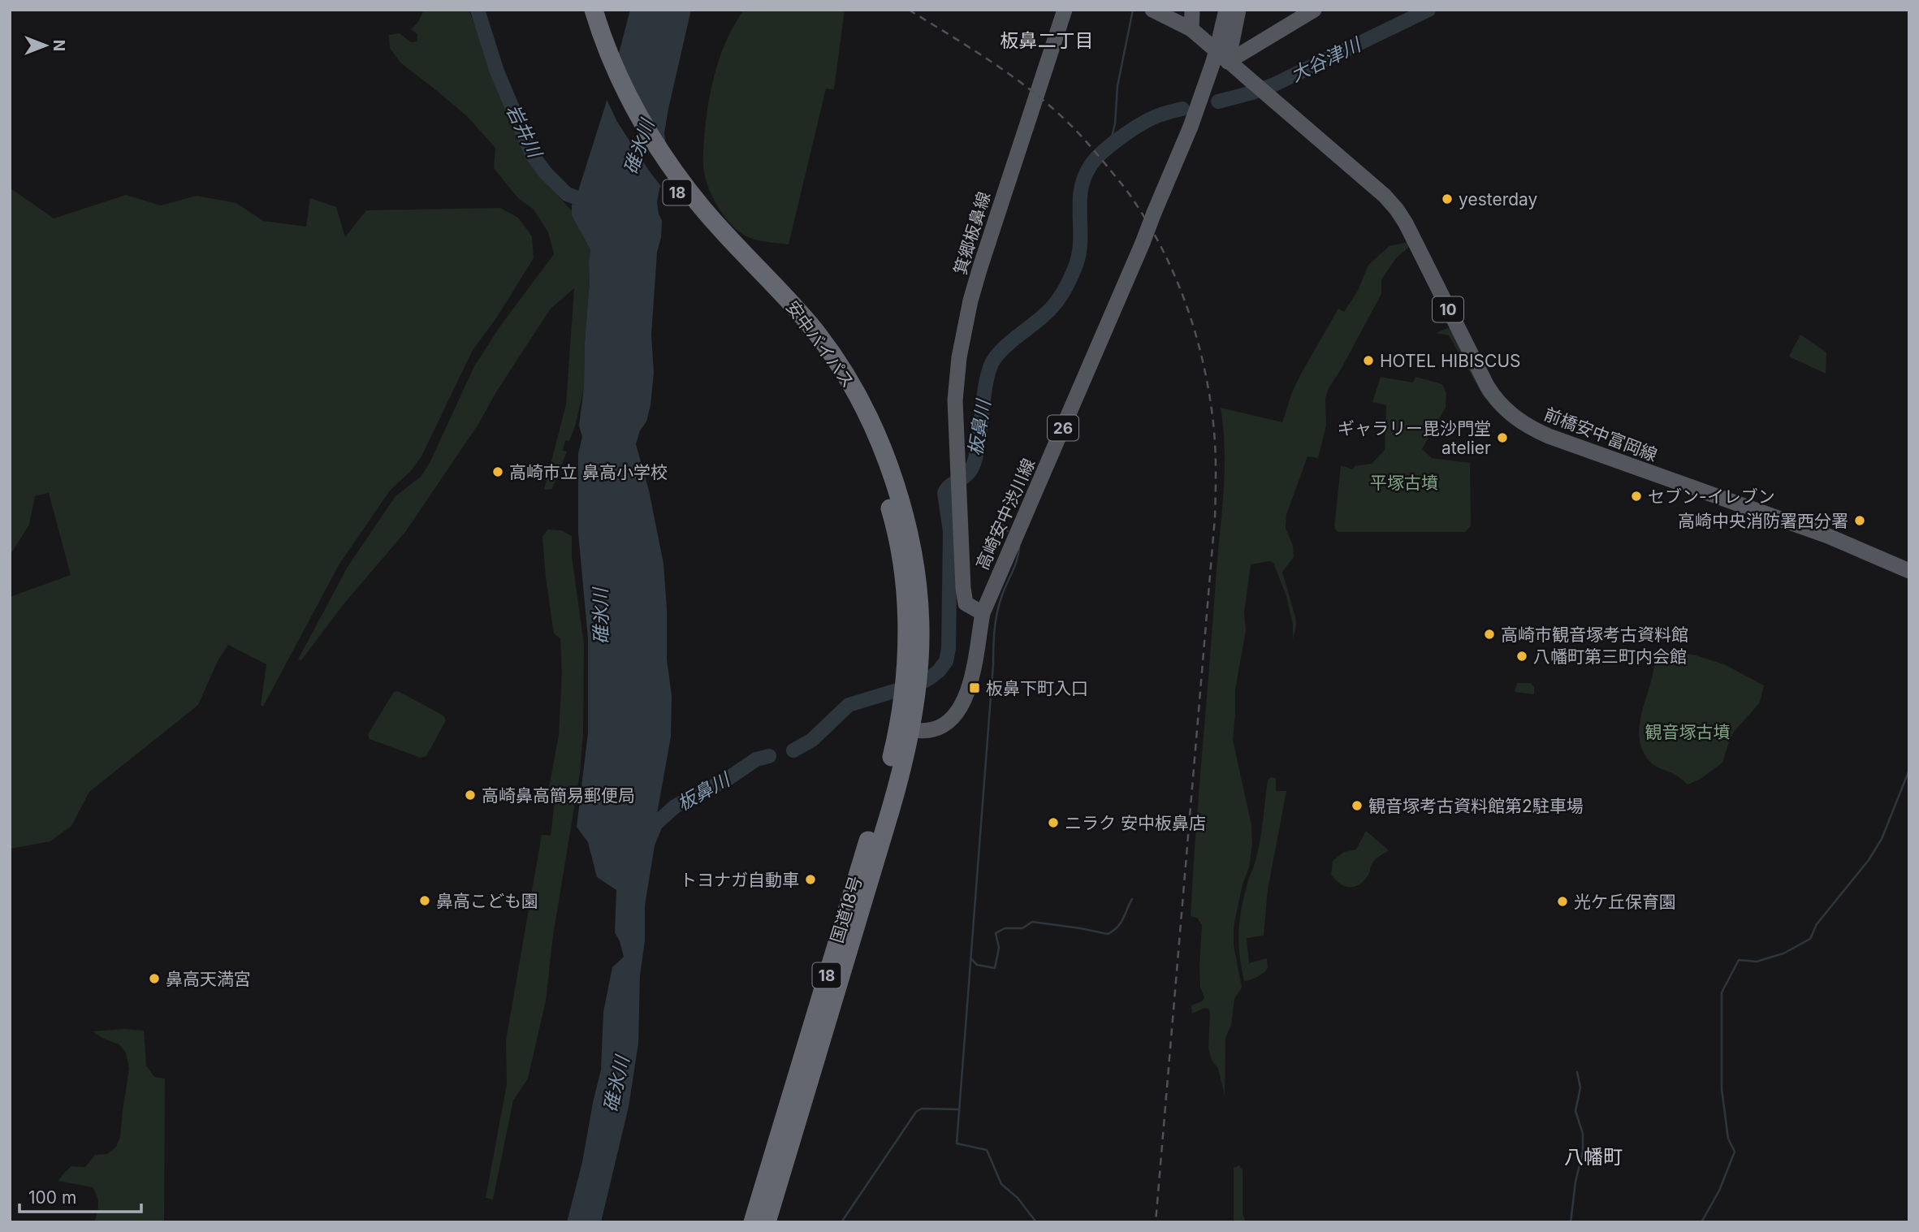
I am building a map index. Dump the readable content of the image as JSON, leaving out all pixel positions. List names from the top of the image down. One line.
{"streets":{"highway":["18","安中バイパス","国道18号"],"main road":["箕郷板鼻線","10","26","前橋安中富岡線","高崎安中渋川線"]},"crossings":[["箕郷板鼻線","高崎安中渋川線"],["安中バイパス","高崎安中渋川線"],["安中バイパス","国道18号"],["26","前橋安中富岡線"],["26","高崎安中渋川線"],["前橋安中富岡線","高崎安中渋川線"],["高崎安中渋川線","国道18号"]],"districts":["板鼻二丁目","八幡町"],"water":["大谷津川","岩井川","碓氷川","板鼻川"],"parks":["平塚古墳","観音塚古墳"],"places":{"other":["yesterday","HOTEL HIBISCUS","ギャラリー毘沙門堂 atelier","高崎市立 鼻高小学校","セブン-イレブン","高崎中央消防署西分署","高崎市観音塚考古資料館","八幡町第三町内会館","高崎鼻高簡易郵便局","観音塚考古資料館第2駐車場","ニラク 安中板鼻店","トヨナガ自動車","鼻高こども園","光ケ丘保育園","鼻高天満宮"],"transit":["板鼻下町入口"]},"scale_bar":"100 m","north":"right"}
